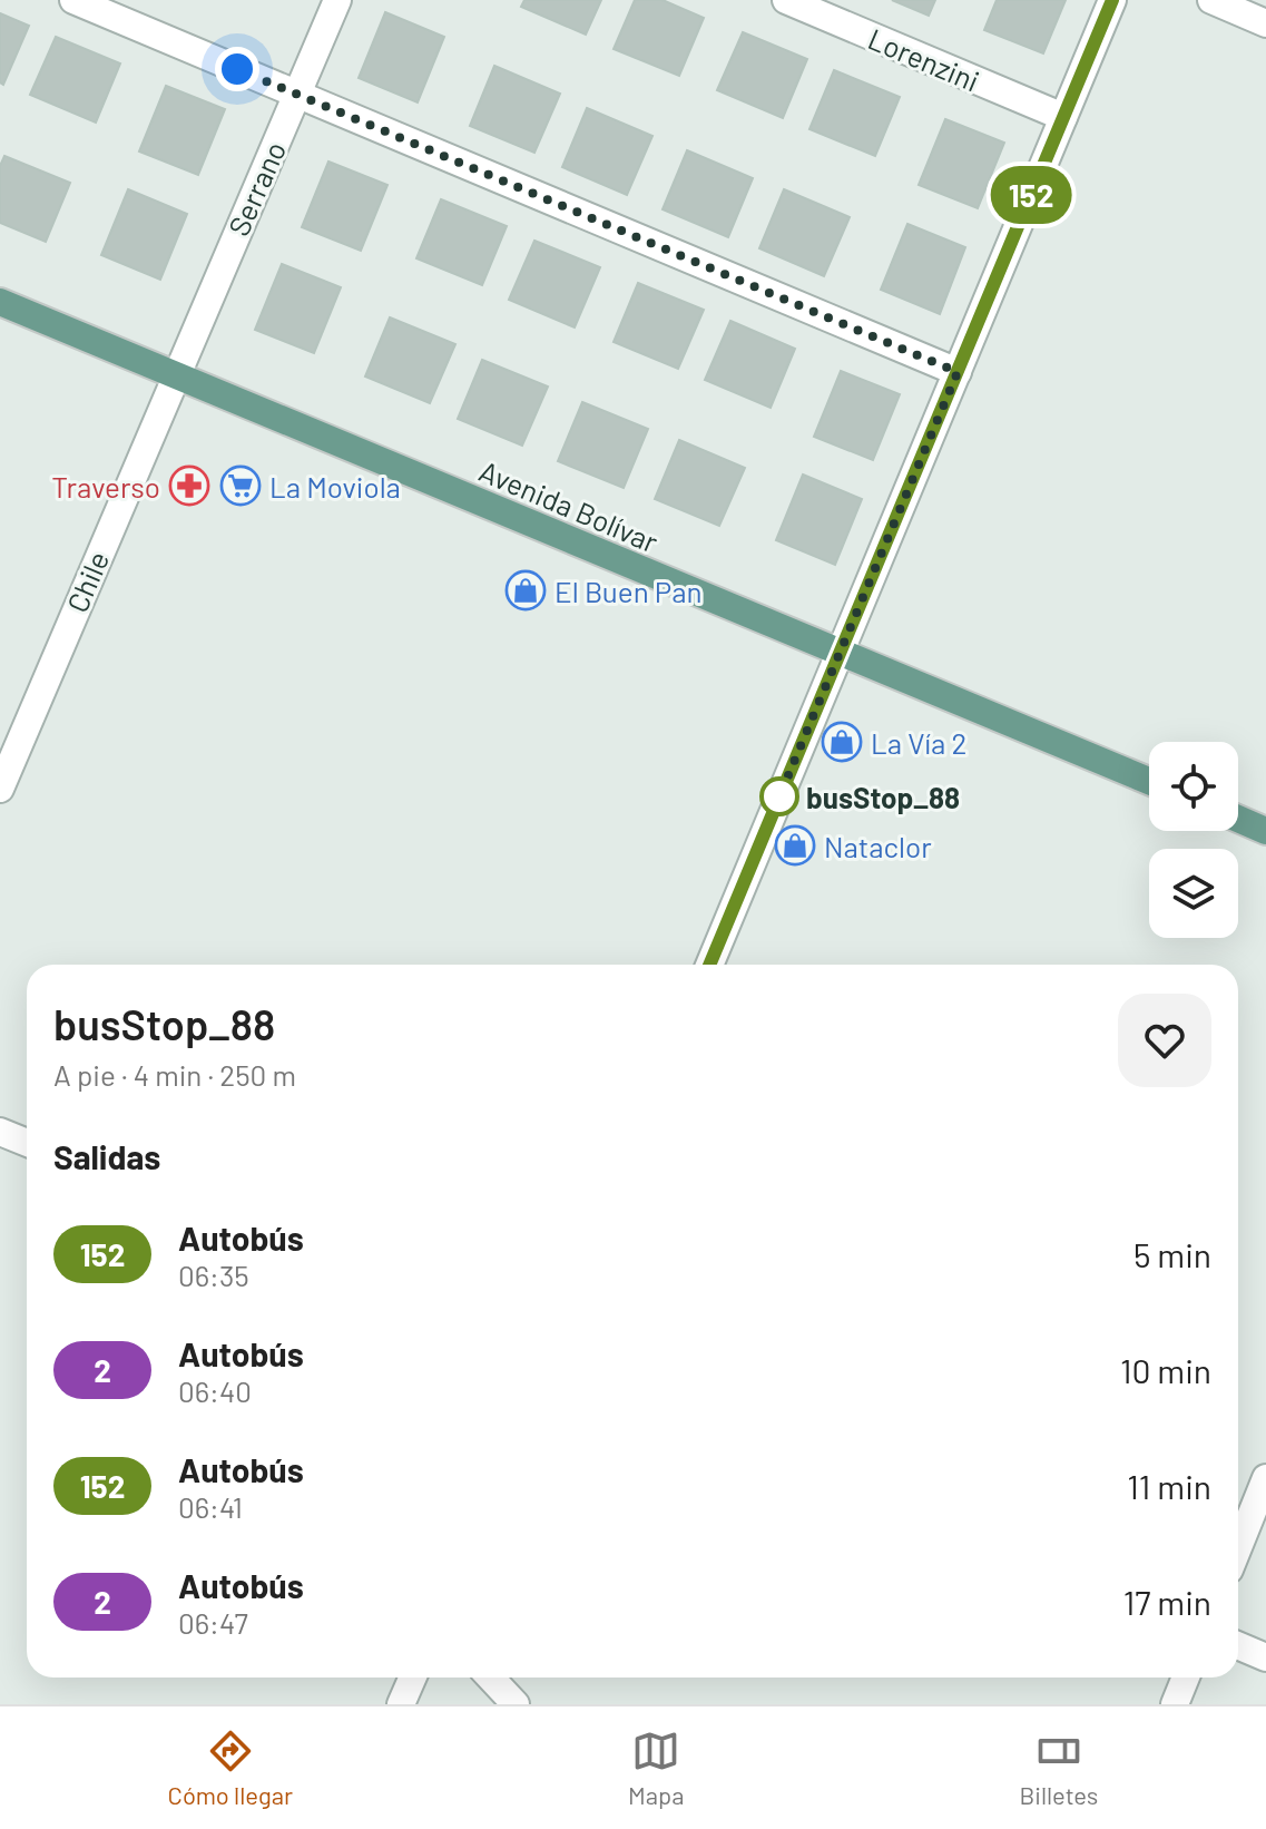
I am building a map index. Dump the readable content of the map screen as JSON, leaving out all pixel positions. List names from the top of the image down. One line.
{"streets":{"main road":["Avenida Bolívar"],"street":["Lorenzini","Serrano","Chile"]},"crossings":[["Serrano","Avenida Bolívar"],["Serrano","Chile"],["Avenida Bolívar","Chile"]],"places":{"pharmacy":["Traverso"],"supermarket":["La Moviola"],"shop":["El Buen Pan","La Vía 2","Nataclor"],"other":["busStop_88"]},"lines":["bus line 152"],"page":{"on_map":"152","heading":[["busStop_88","A pie · 4 min · 250 m"],"Salidas"],"list":[{"mark":"152","name":"Autobús","note":"06:35","value":"5 min"},{"mark":"2","name":"Autobús","note":"06:40","value":"10 min"},{"mark":"152","name":"Autobús","note":"06:41","value":"11 min"},{"mark":"2","name":"Autobús","note":"06:47","value":"17 min"}],"tabs":["Cómo llegar","Mapa","Billetes"]}}
